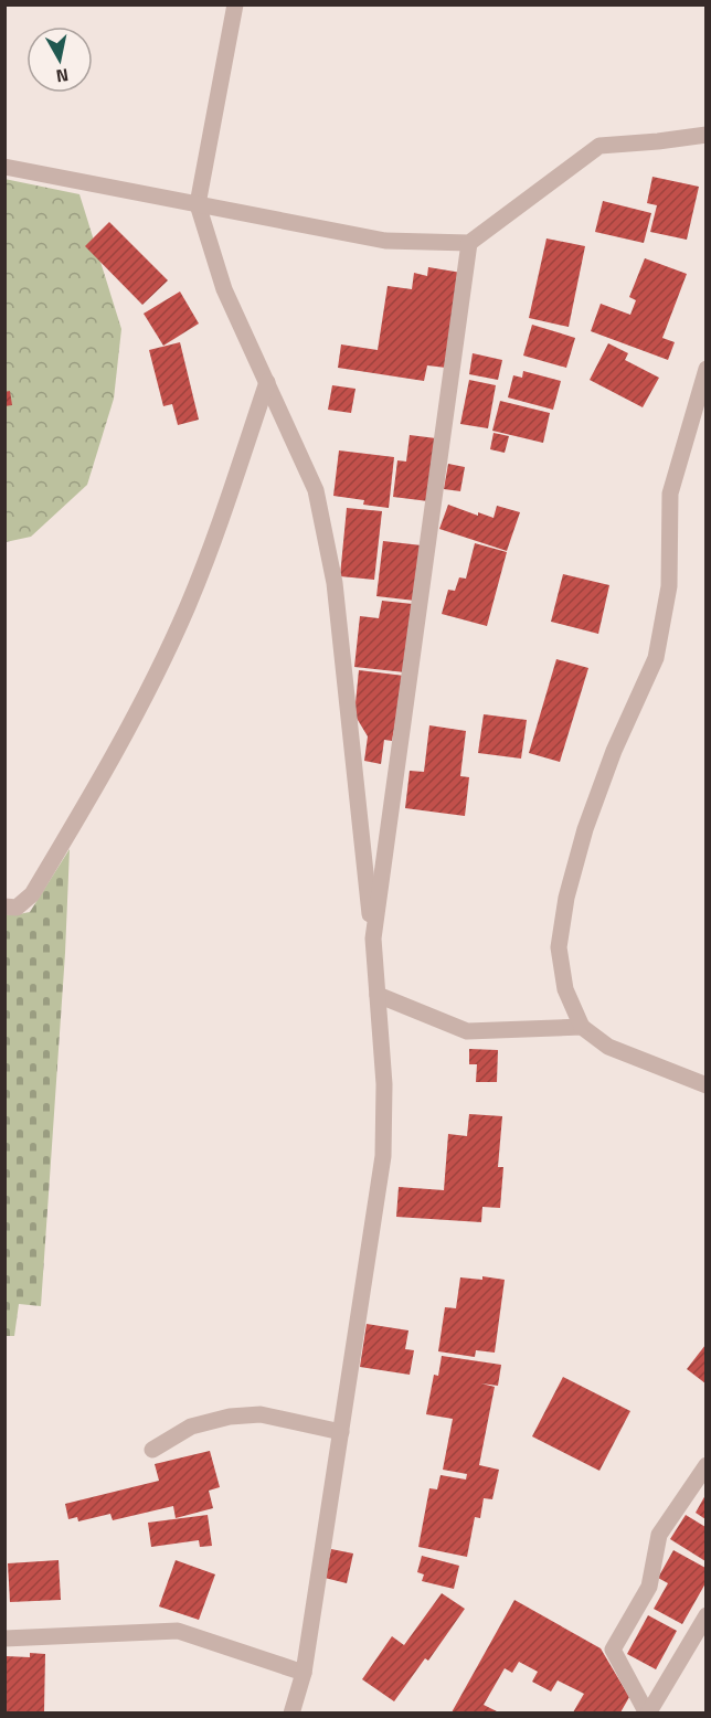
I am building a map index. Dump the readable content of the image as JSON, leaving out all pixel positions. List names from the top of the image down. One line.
{"north":"bottom"}
